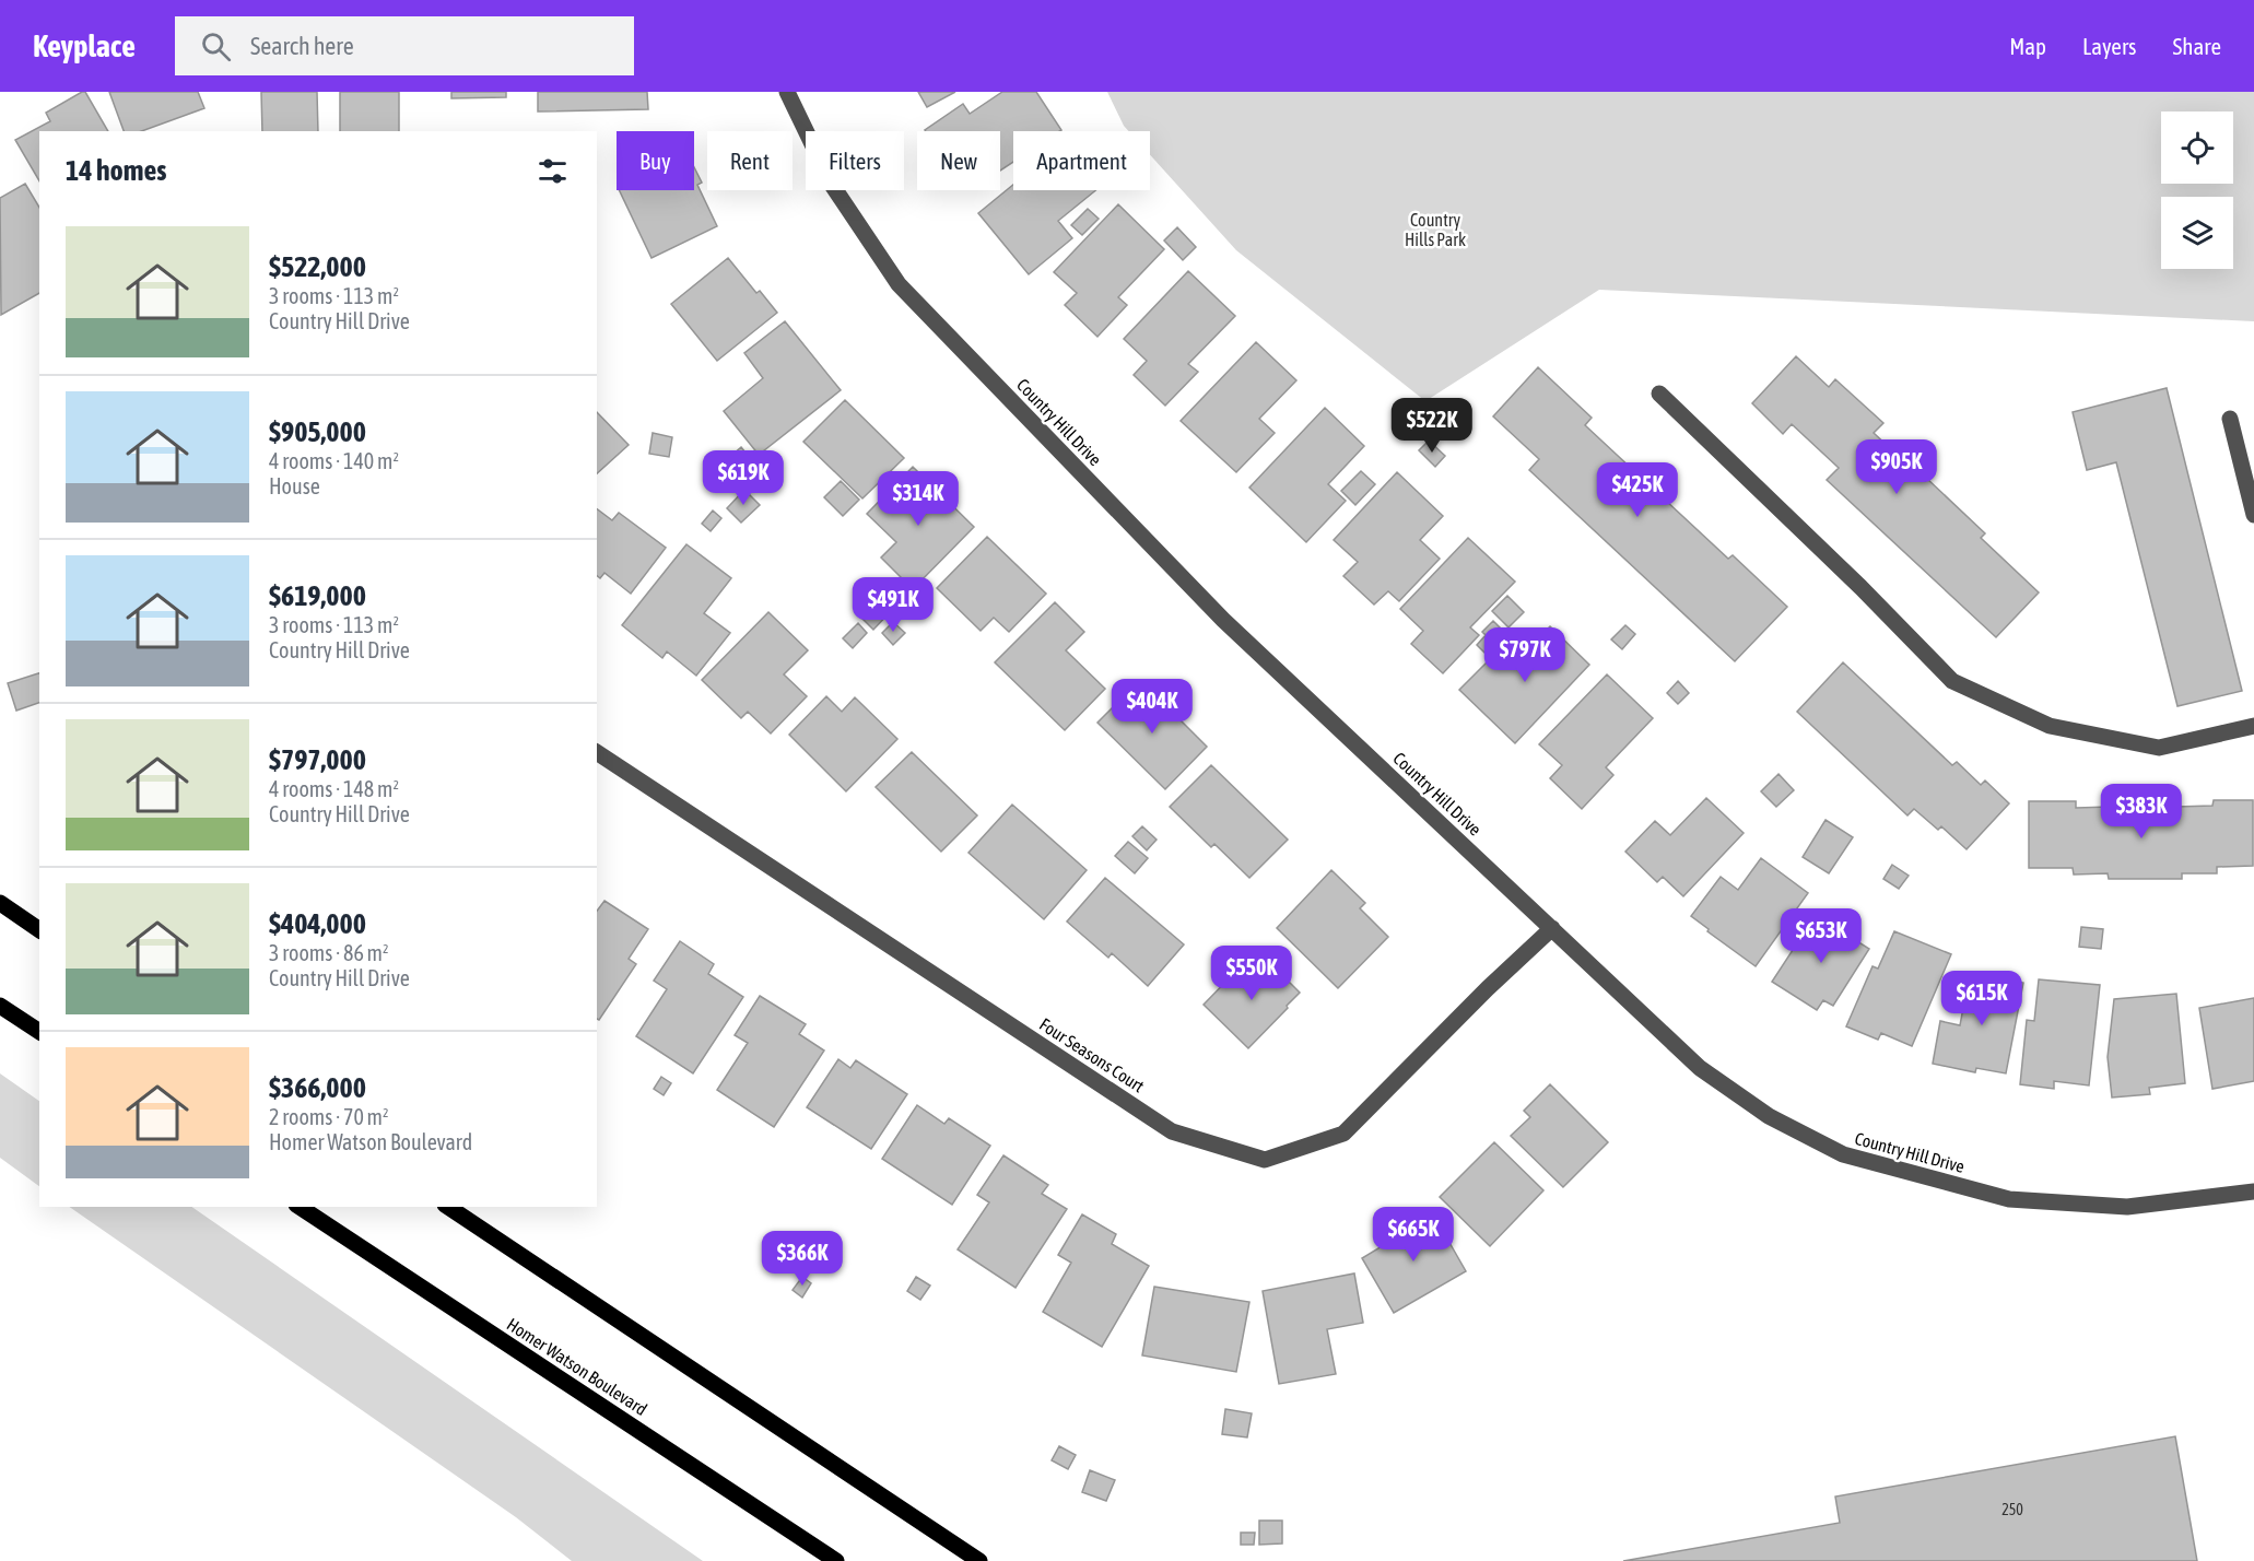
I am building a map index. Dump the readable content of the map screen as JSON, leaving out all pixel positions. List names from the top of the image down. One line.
{"streets":{"main road":["Homer Watson Boulevard"],"street":["Country Hill Drive","Four Seasons Court"]},"crossings":[["Country Hill Drive","Four Seasons Court"]],"parks":["Country Hills Park"],"house_numbers":["250"],"page":{"header":"Keyplace","search":"Search here","nav":["Map","Layers","Share"],"chip":["Buy","Rent","Filters","New","Apartment"],"heading":"14 homes","list":[{"name":"$522,000","note":"3 rooms · 113 m² · Country Hill Drive"},{"name":"$905,000","note":"4 rooms · 140 m² · House"},{"name":"$619,000","note":"3 rooms · 113 m² · Country Hill Drive"},{"name":"$797,000","note":"4 rooms · 148 m² · Country Hill Drive"},{"name":"$404,000","note":"3 rooms · 86 m² · Country Hill Drive"},{"name":"$366,000","note":"2 rooms · 70 m² · Homer Watson Boulevard"}],"price":["$522K","$905K","$619K","$425K","$314K","$491K","$797K","$404K","$383K","$653K","$550K","$615K","$665K","$366K"]}}
